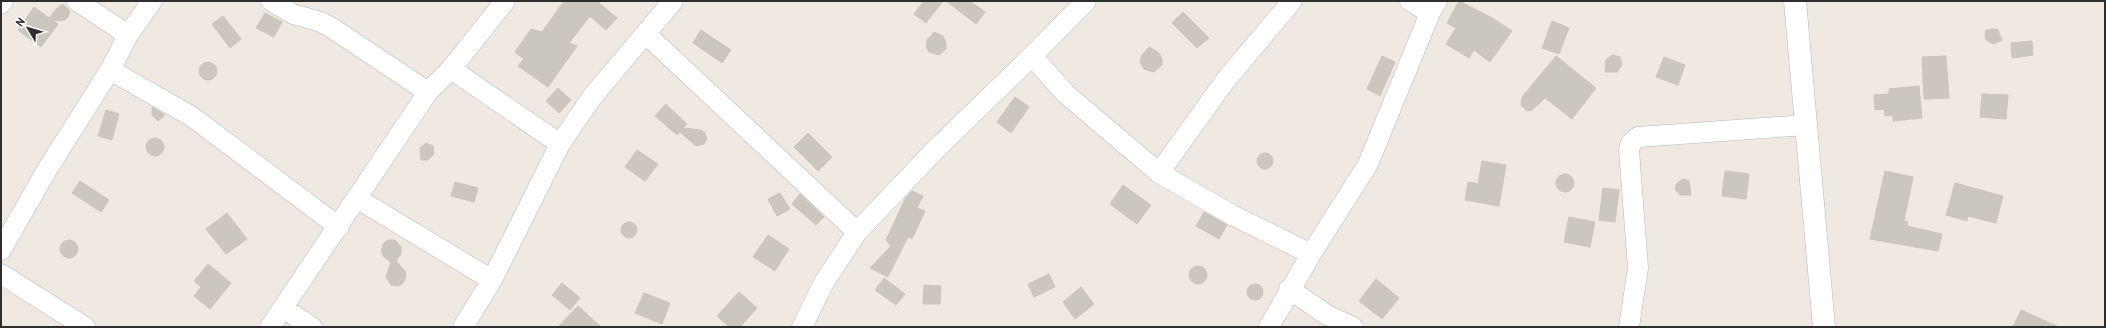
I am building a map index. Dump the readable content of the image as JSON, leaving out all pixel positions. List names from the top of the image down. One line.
{"north":"top left"}
